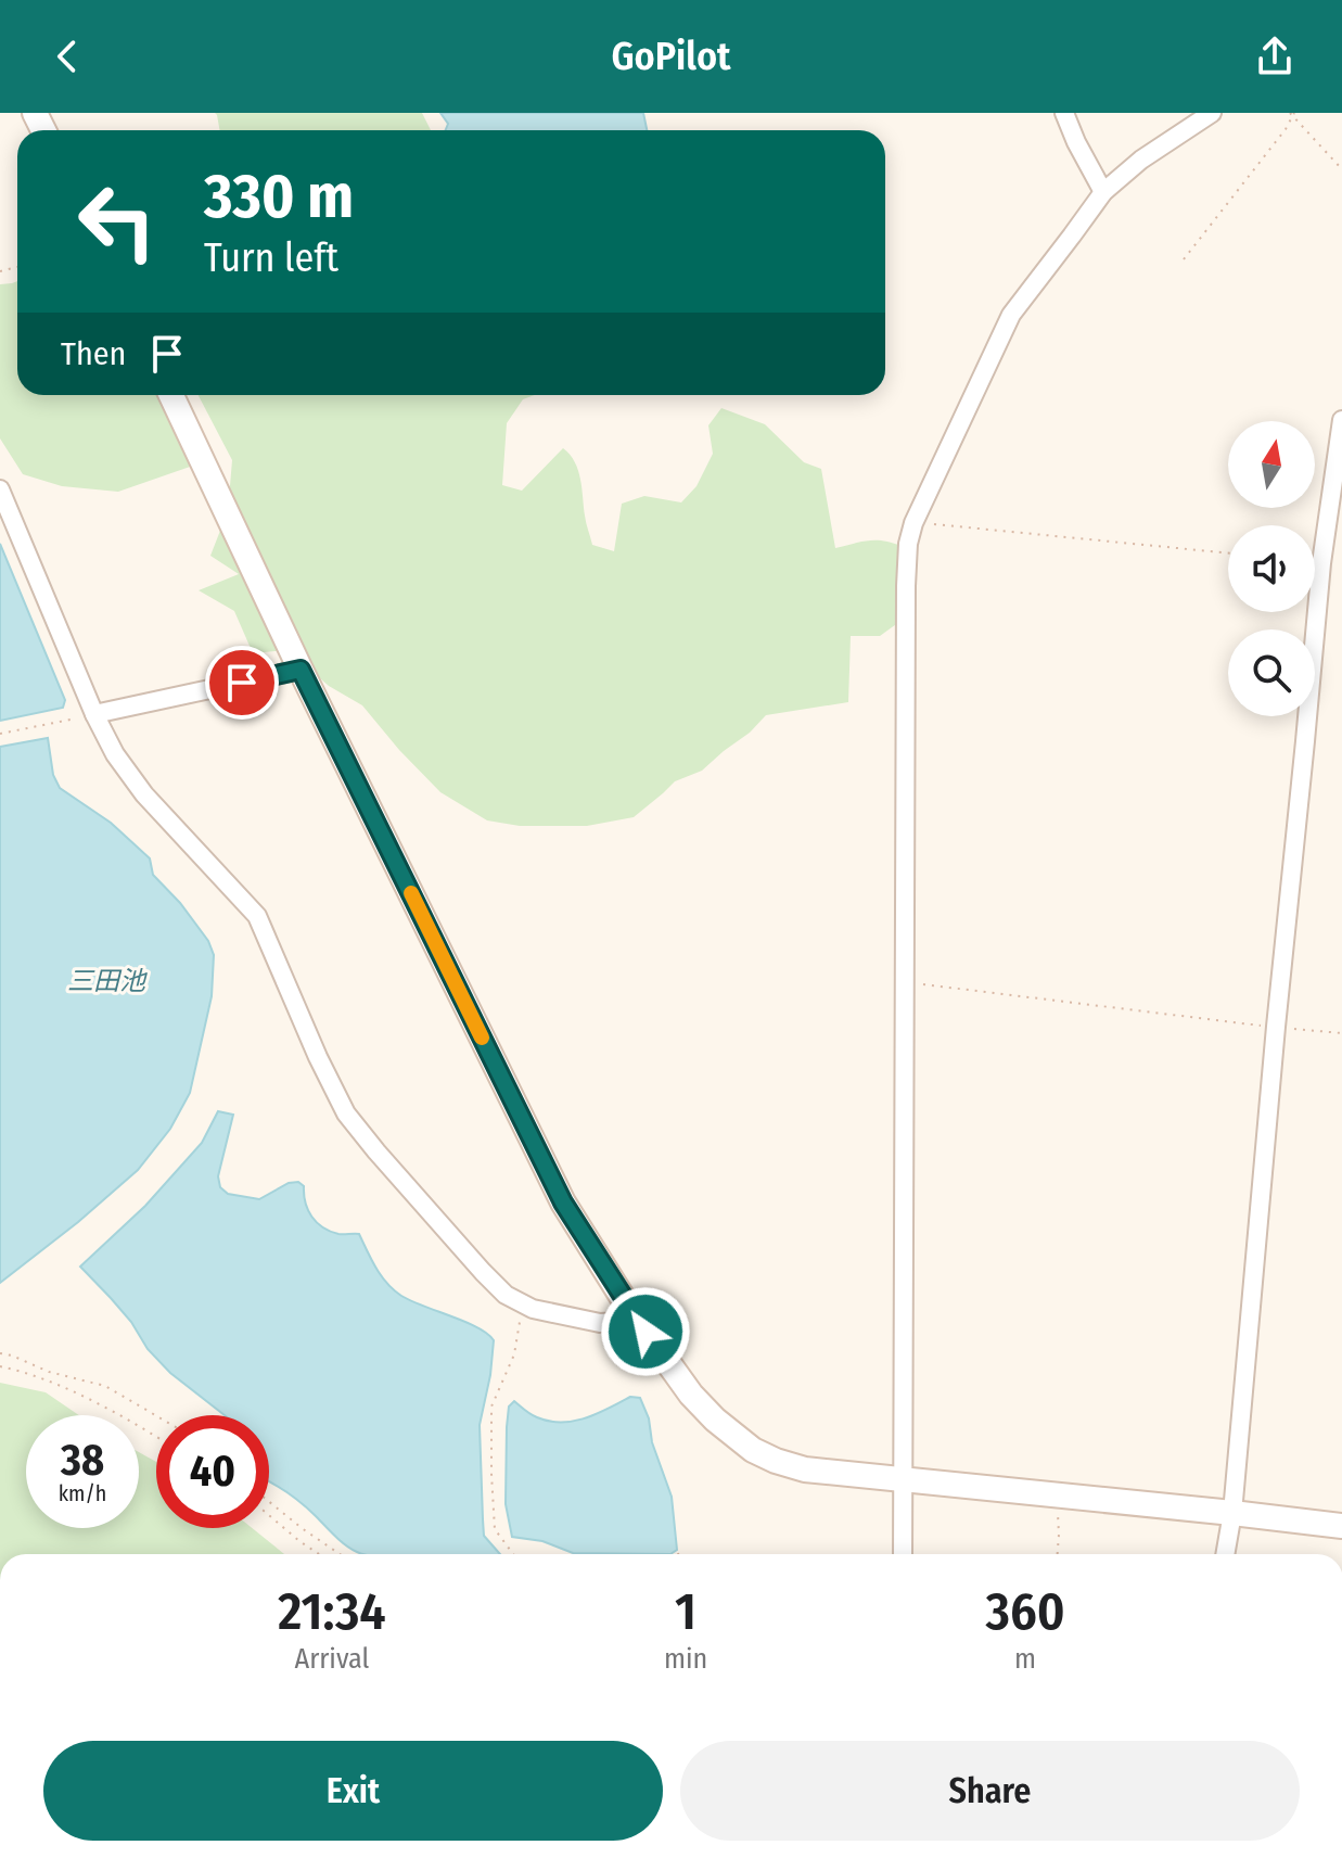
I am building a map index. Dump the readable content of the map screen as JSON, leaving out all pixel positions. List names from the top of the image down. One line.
{"water":["三田池"],"north":"top","page":{"header":"GoPilot","turn":["330 m","Turn left"],"then":"Then","speed":"38 km/h","limit":"40","eta":["21:34","Arrival","1","min","360","m"],"buttons":["Exit","Share"]}}
